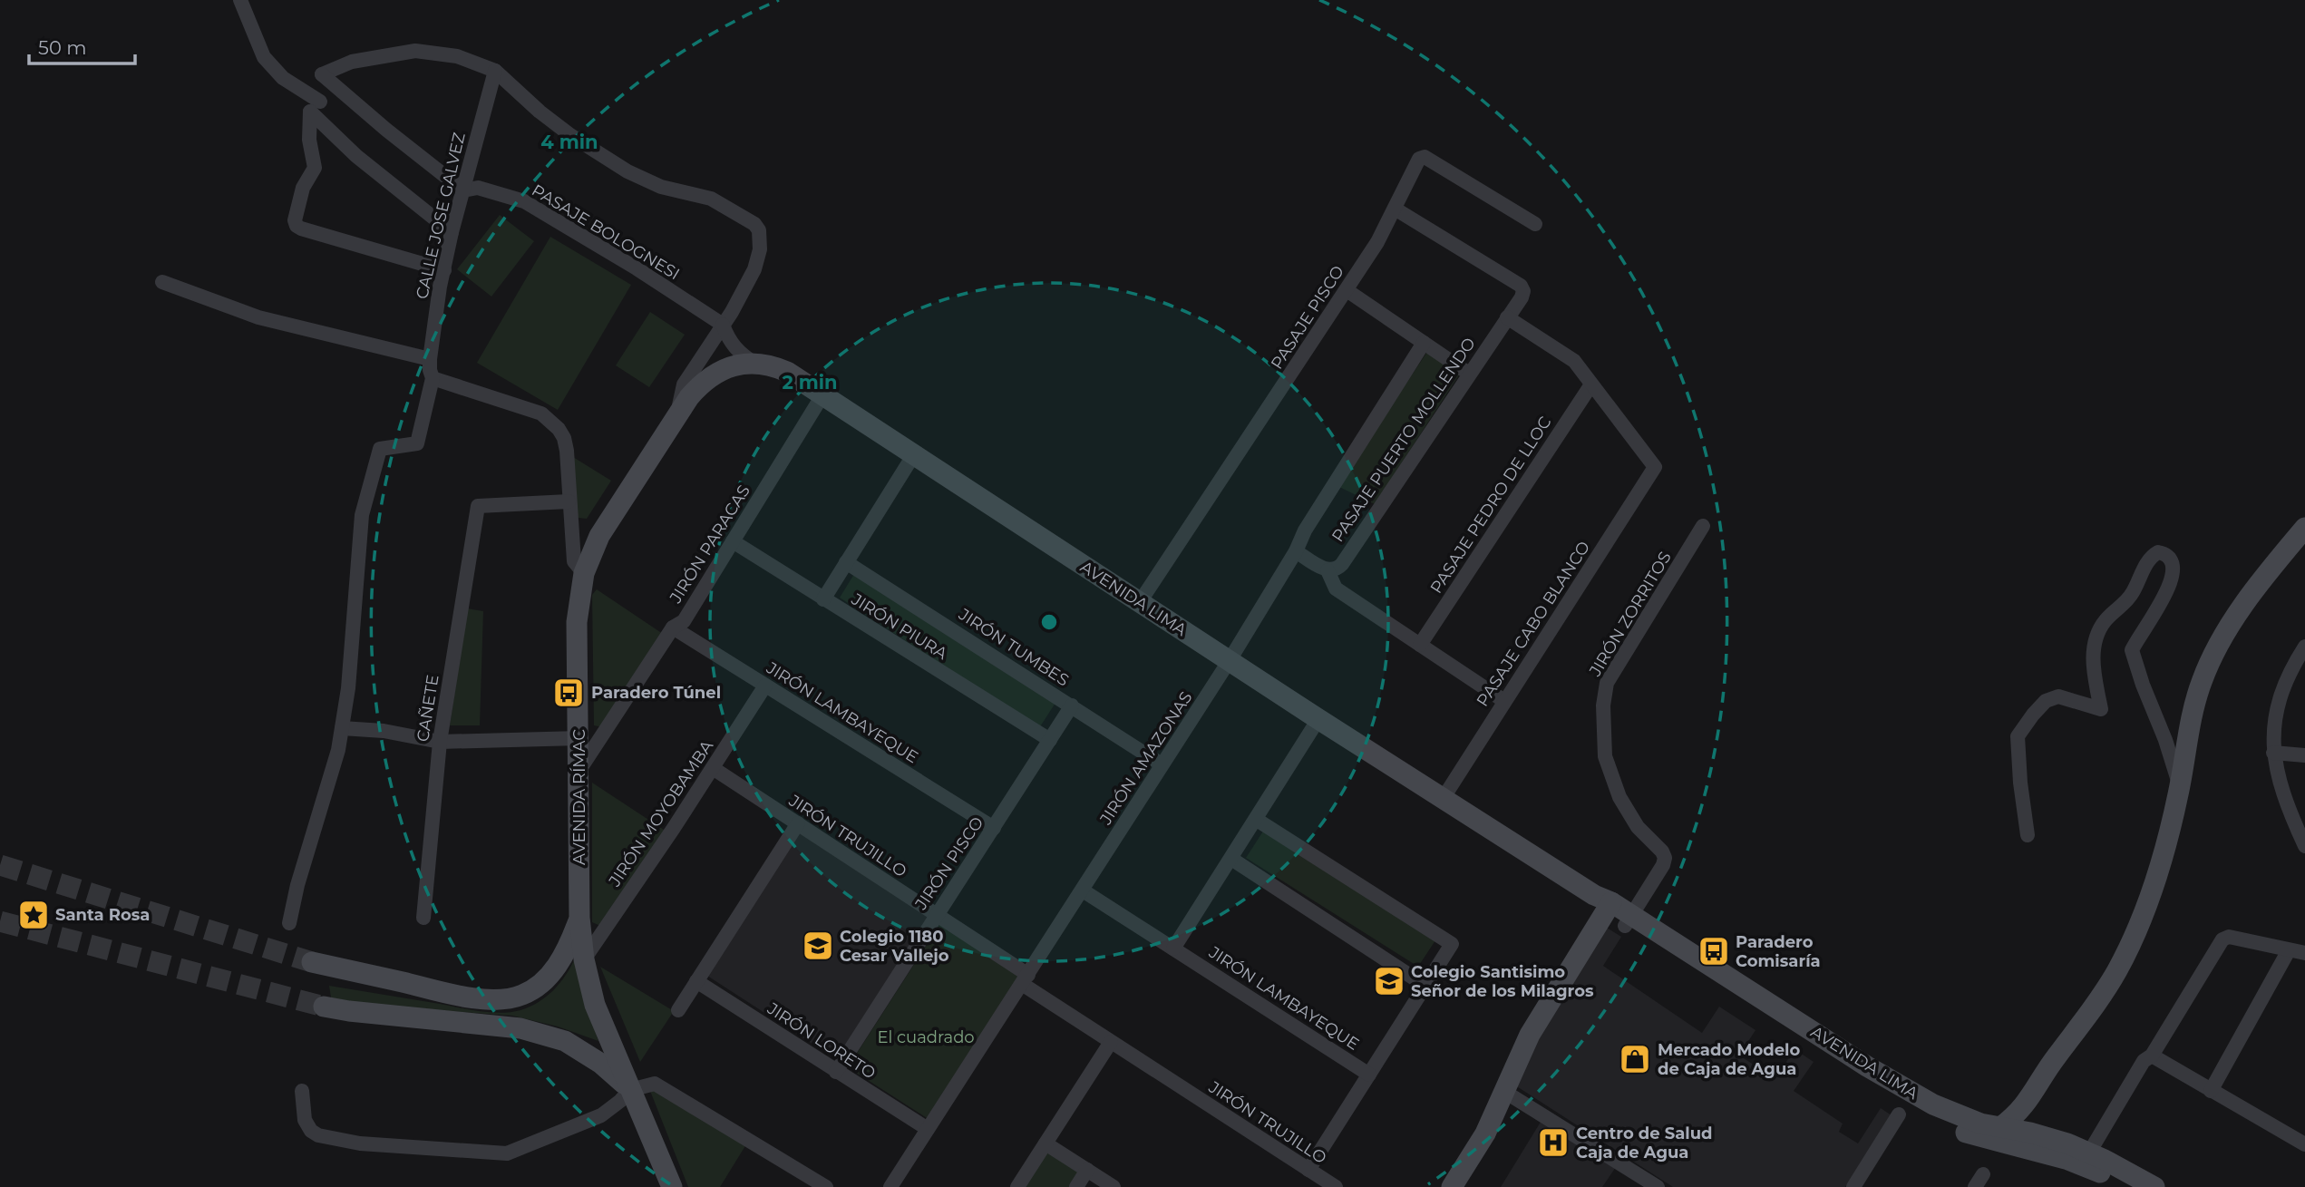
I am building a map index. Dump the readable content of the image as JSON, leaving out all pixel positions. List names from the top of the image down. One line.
{"streets":{"main road":["AVENIDA LIMA","AVENIDA RÍMAC"],"street":["CALLE JOSE GALVEZ","PASAJE BOLOGNESI","PASAJE PISCO","PASAJE PUERTO MOLLENDO","PASAJE PEDRO DE LLOC","JIRÓN PARACAS","JIRÓN ZORRITOS","PASAJE CABO BLANCO","JIRÓN PIURA","JIRÓN TUMBES","CAÑETE","JIRÓN LAMBAYEQUE","JIRÓN AMAZONAS","JIRÓN MOYOBAMBA","JIRÓN TRUJILLO","JIRÓN PISCO","JIRÓN LORETO"]},"crossings":[["CALLE JOSE GALVEZ","PASAJE BOLOGNESI"],["PASAJE PISCO","PASAJE PUERTO MOLLENDO"],["PASAJE PISCO","AVENIDA LIMA"],["PASAJE PEDRO DE LLOC","PASAJE CABO BLANCO"],["JIRÓN PARACAS","AVENIDA LIMA"],["JIRÓN PARACAS","JIRÓN PIURA"],["JIRÓN PARACAS","JIRÓN LAMBAYEQUE"],["JIRÓN PARACAS","AVENIDA RÍMAC"],["AVENIDA LIMA","JIRÓN ZORRITOS"],["AVENIDA LIMA","PASAJE CABO BLANCO"],["AVENIDA LIMA","JIRÓN AMAZONAS"],["AVENIDA LIMA","AVENIDA RÍMAC"],["JIRÓN PIURA","JIRÓN PISCO"],["JIRÓN TUMBES","JIRÓN AMAZONAS"],["JIRÓN TUMBES","JIRÓN PISCO"],["JIRÓN LAMBAYEQUE","JIRÓN AMAZONAS"],["JIRÓN LAMBAYEQUE","JIRÓN MOYOBAMBA"],["JIRÓN LAMBAYEQUE","JIRÓN PISCO"],["JIRÓN AMAZONAS","JIRÓN TRUJILLO"],["JIRÓN AMAZONAS","JIRÓN LORETO"],["AVENIDA RÍMAC","JIRÓN MOYOBAMBA"],["JIRÓN MOYOBAMBA","JIRÓN TRUJILLO"],["JIRÓN TRUJILLO","JIRÓN PISCO"],["JIRÓN PISCO","JIRÓN LORETO"]],"parks":["El cuadrado"],"places":{"bus stop":["Paradero Túnel","Paradero Comisaría"],"place":["Santa Rosa"],"school or university":["Colegio 1180 Cesar Vallejo","Colegio Santisimo Señor de los Milagros"],"shop":["Mercado Modelo de Caja de Agua"],"hospital":["Centro de Salud Caja de Agua"]},"scale_bar":"50 m","rings":["4 min","2 min"]}
